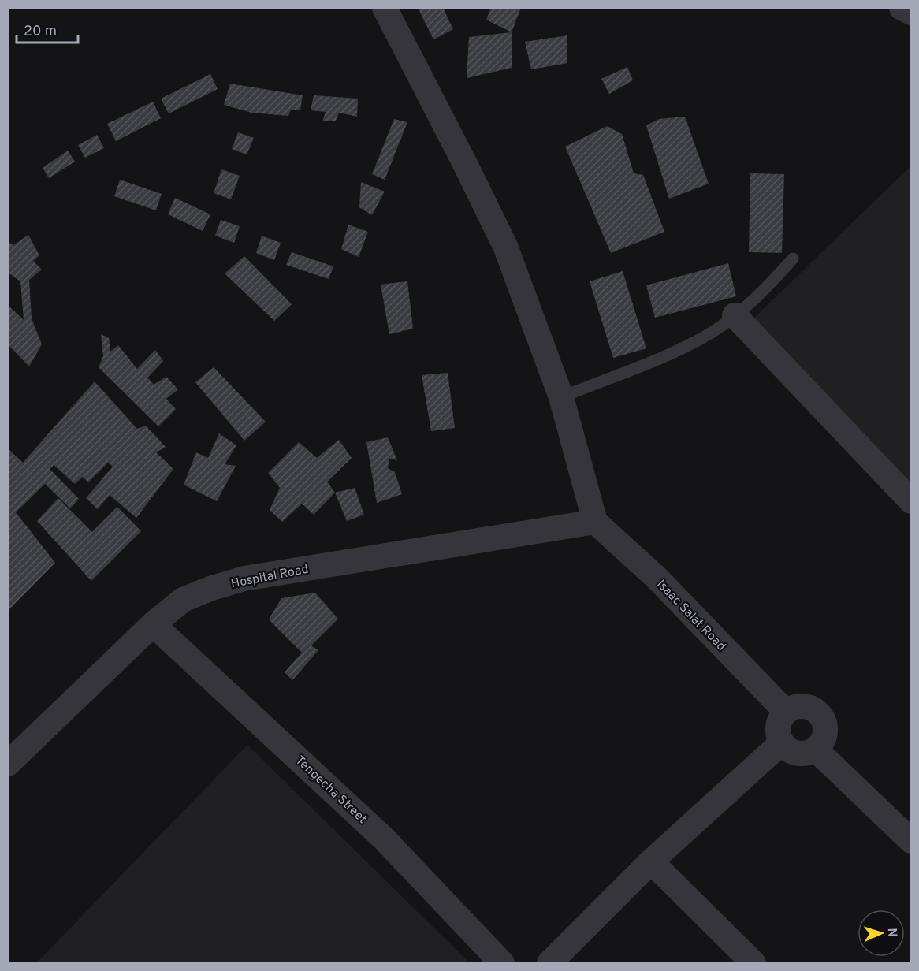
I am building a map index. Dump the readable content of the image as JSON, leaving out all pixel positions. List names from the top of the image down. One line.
{"streets":{"street":["Hospital Road","Isaac Salat Road","Tengecha Street"]},"crossings":[["Hospital Road","Isaac Salat Road"],["Hospital Road","Tengecha Street"]],"scale_bar":"20 m","north":"right"}
